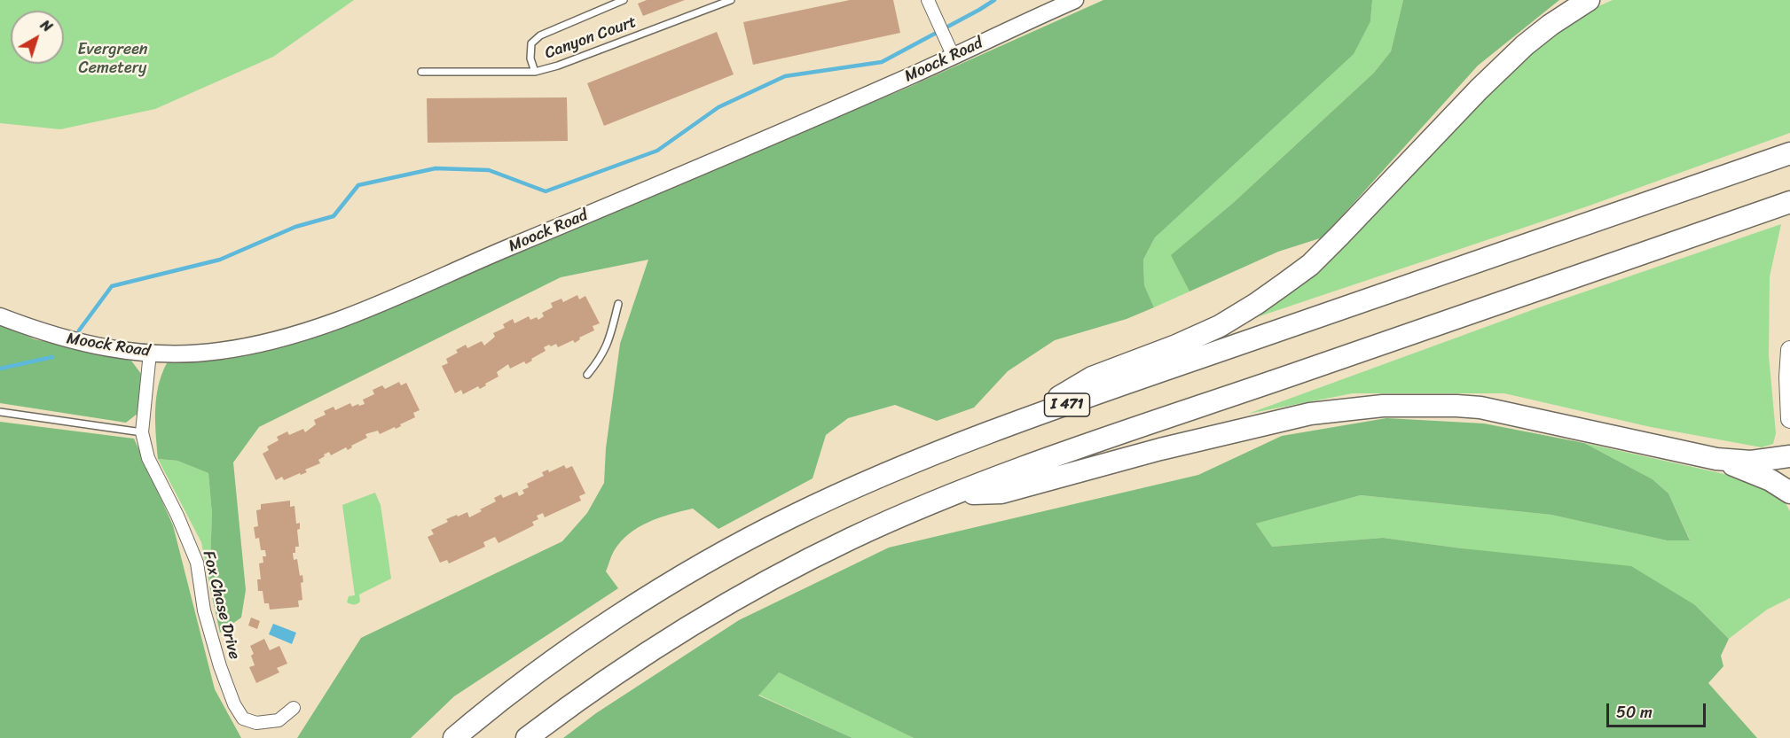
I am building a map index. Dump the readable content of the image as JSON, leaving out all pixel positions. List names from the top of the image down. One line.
{"streets":{"highway":["I 471"],"main road":["Moock Road"],"street":["Fox Chase Drive"],"lane":["Canyon Court"]},"crossings":[["Moock Road","Fox Chase Drive"]],"parks":["Evergreen Cemetery"],"scale_bar":"50 m","north":"top right"}
